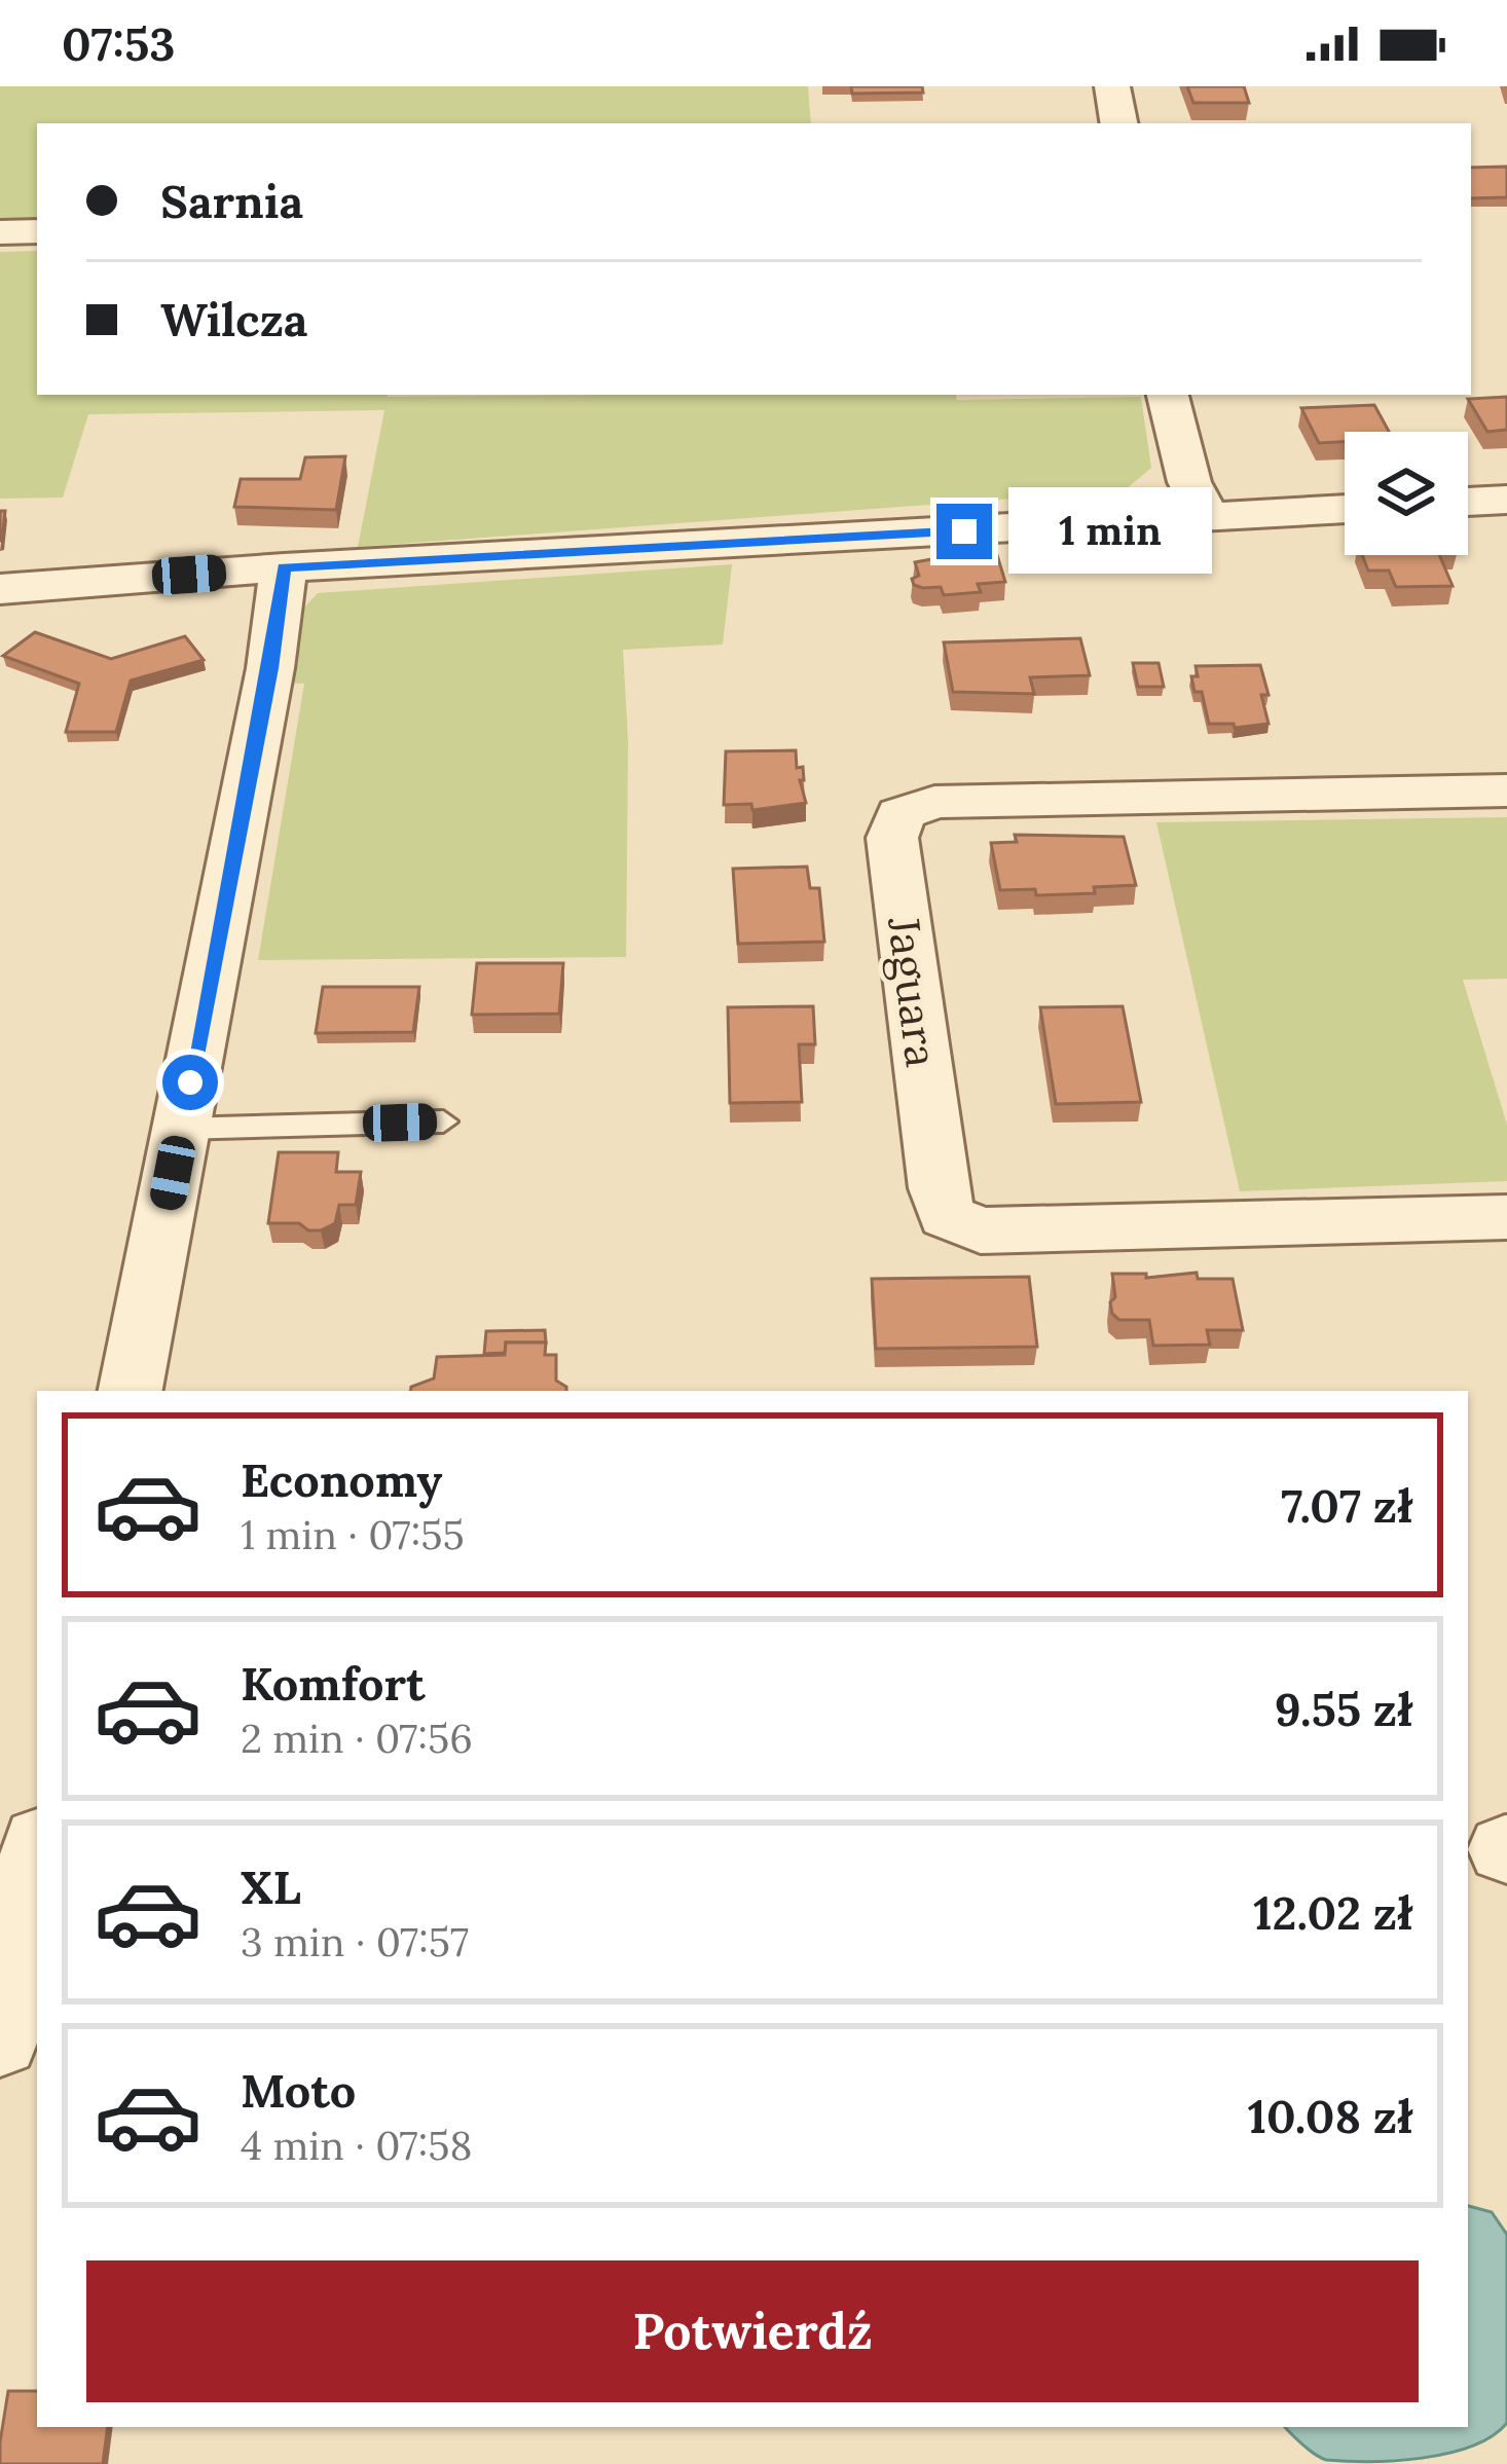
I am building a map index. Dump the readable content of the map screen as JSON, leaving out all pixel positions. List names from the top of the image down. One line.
{"streets":{"street":["Jaguara"]},"page":{"status":"07:53","banner":["Sarnia","Wilcza"],"bubble":"1 min","list":[{"name":"Economy","note":"1 min · 07:55","value":"7.07 zł"},{"name":"Komfort","note":"2 min · 07:56","value":"9.55 zł"},{"name":"XL","note":"3 min · 07:57","value":"12.02 zł"},{"name":"Moto","note":"4 min · 07:58","value":"10.08 zł"}],"buttons":"Potwierdź"}}
